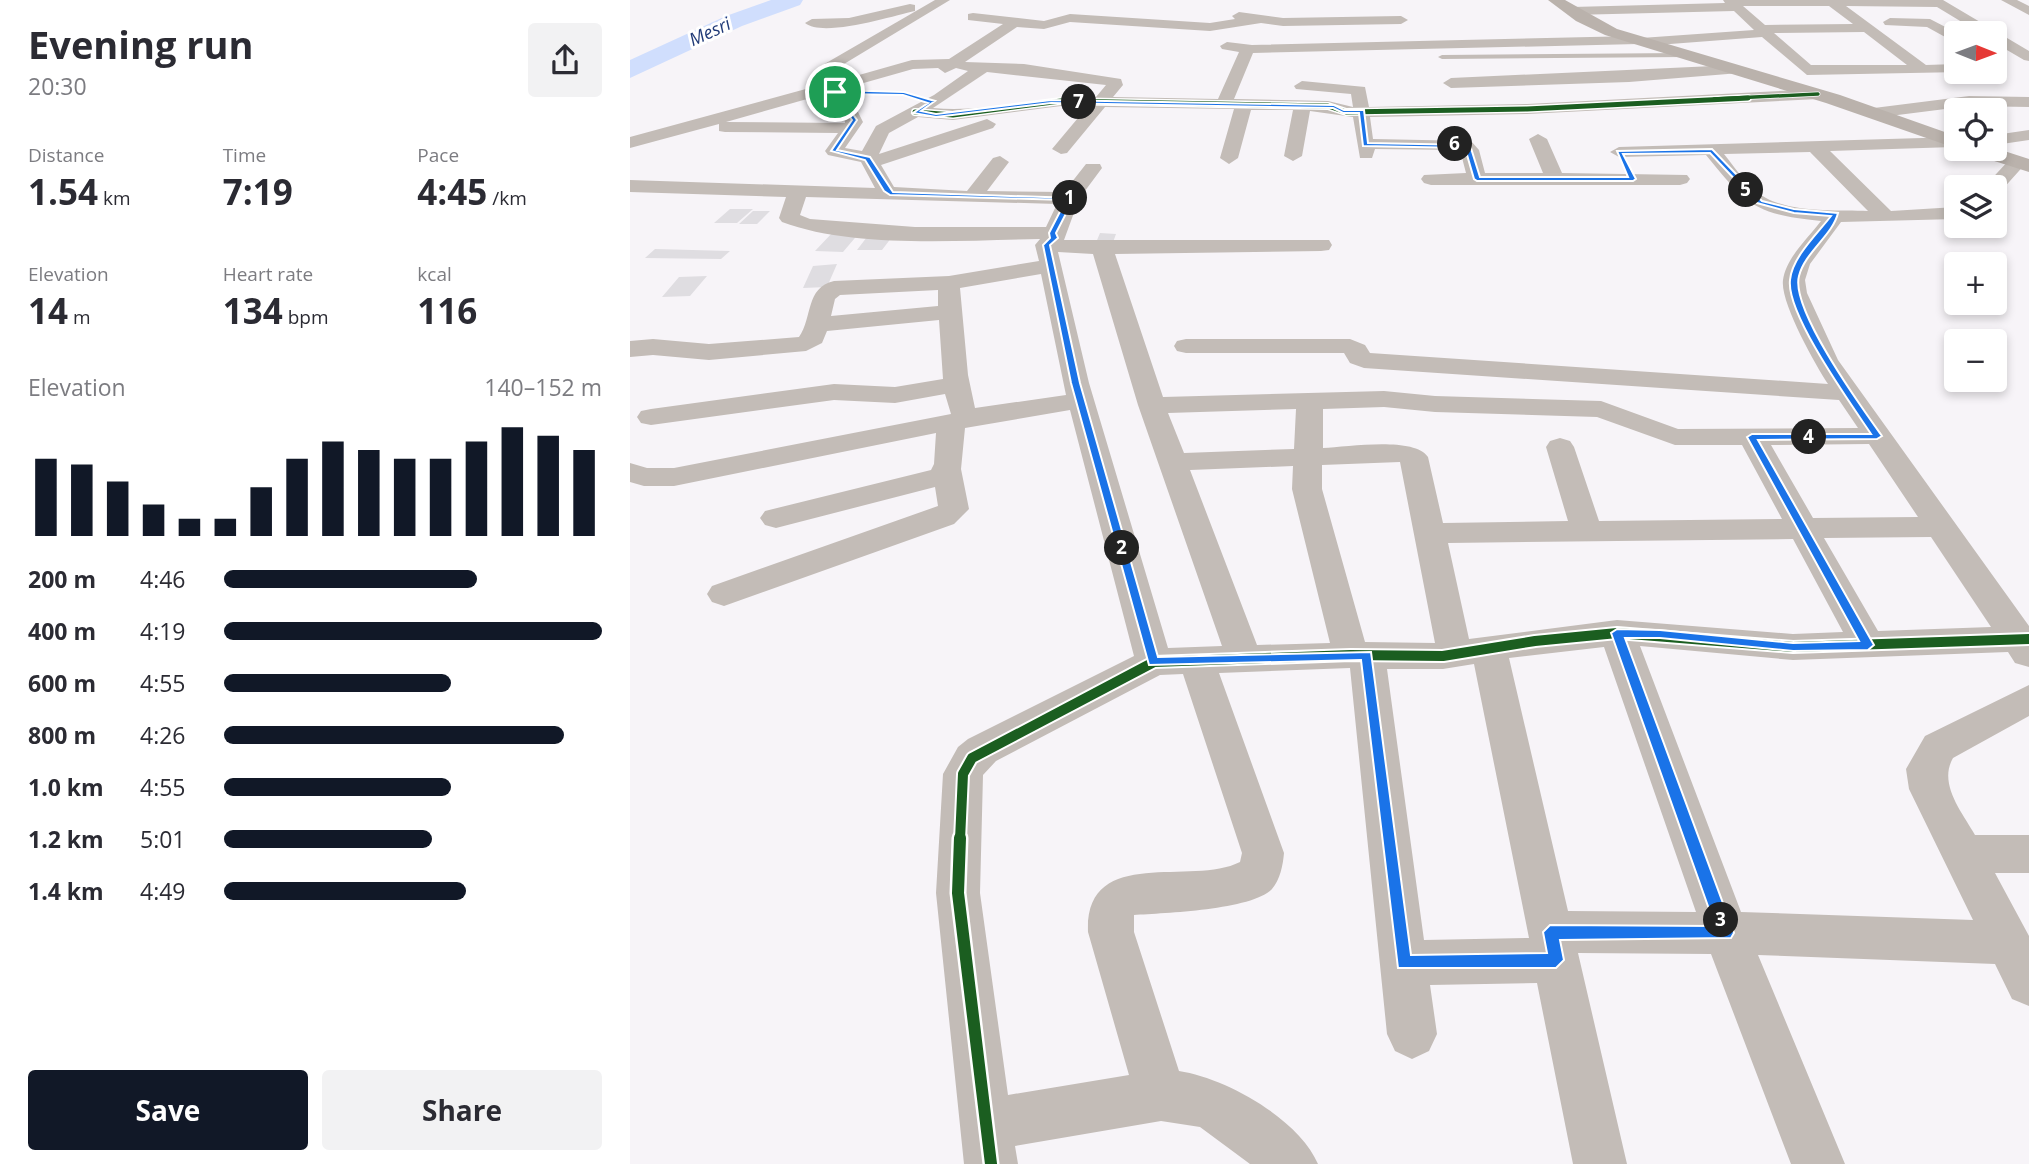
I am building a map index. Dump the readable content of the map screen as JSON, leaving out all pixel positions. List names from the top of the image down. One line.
{"water":["Mesri"],"north":"right","page":{"heading":["Evening run","20:30"],"map_buttons":["+","−"],"pins":["7","6","5","1","4","2","3"],"stats":[["Distance","1.54 km"],["Time","7:19"],["Pace","4:45 /km"],["Elevation","14 m"],["Heart rate","134 bpm"],["kcal","116"]],"chart":["Elevation","140–152 m"],"list":[{"name":"200 m","note":"4:46"},{"name":"400 m","note":"4:19"},{"name":"600 m","note":"4:55"},{"name":"800 m","note":"4:26"},{"name":"1.0 km","note":"4:55"},{"name":"1.2 km","note":"5:01"},{"name":"1.4 km","note":"4:49"}],"buttons":["Save","Share"]}}
